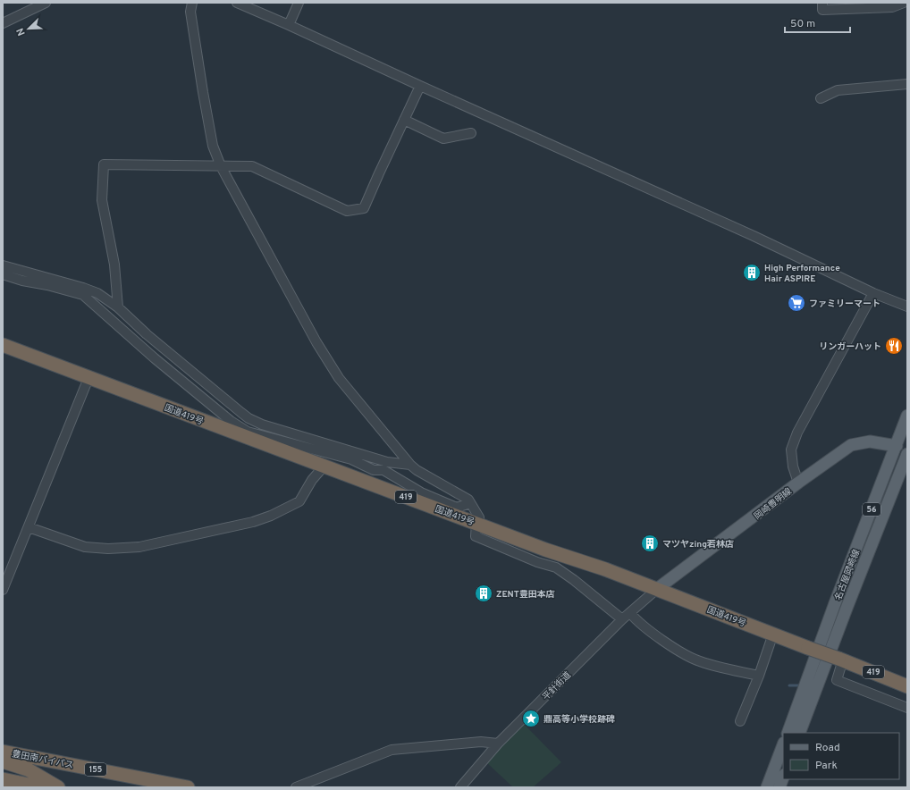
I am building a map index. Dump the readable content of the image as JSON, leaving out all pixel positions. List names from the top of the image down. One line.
{"streets":{"highway":["国道419号","419","豊田南バイパス","155"],"main road":["岡崎豊明線","56","名古屋岡崎線"],"street":["平針街道"]},"crossings":[["国道419号","岡崎豊明線"],["国道419号","平針街道"],["岡崎豊明線","名古屋岡崎線"],["岡崎豊明線","平針街道"]],"places":{"building":["High Performance Hair ASPIRE","マツヤzing若林店","ZENT豊田本店"],"supermarket":["ファミリーマート"],"restaurant":["リンガーハット"],"place":["鼎高等小学校跡碑"]},"legend":["Road","Park"],"scale_bar":"50 m","north":"bottom left"}
